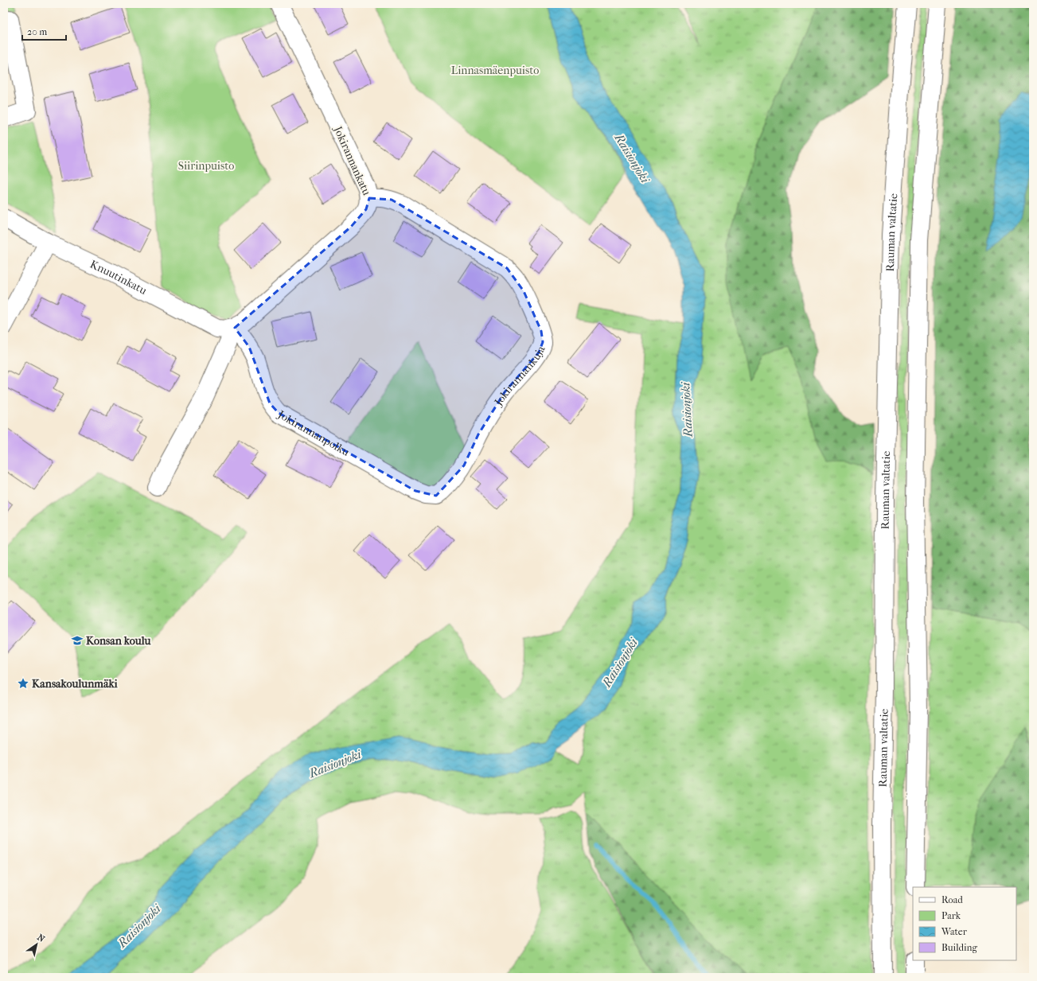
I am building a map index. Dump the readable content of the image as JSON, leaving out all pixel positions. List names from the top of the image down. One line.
{"streets":{"main road":["Jokirannankatu","Rauman valtatie","Knuutinkatu","Jokirannankuja","Jokirannanpolku"]},"crossings":[["Jokirannankatu","Knuutinkatu"],["Jokirannankatu","Jokirannankuja"],["Jokirannankatu","Jokirannanpolku"],["Knuutinkatu","Jokirannanpolku"],["Jokirannankuja","Jokirannanpolku"]],"water":["Raisionjoki"],"parks":["Linnasmäenpuisto","Siirinpuisto"],"places":{"school or university":["Konsan koulu"],"place":["Kansakoulunmäki"]},"legend":["Road","Park","Water","Building"],"scale_bar":"20 m","north":"top right"}
